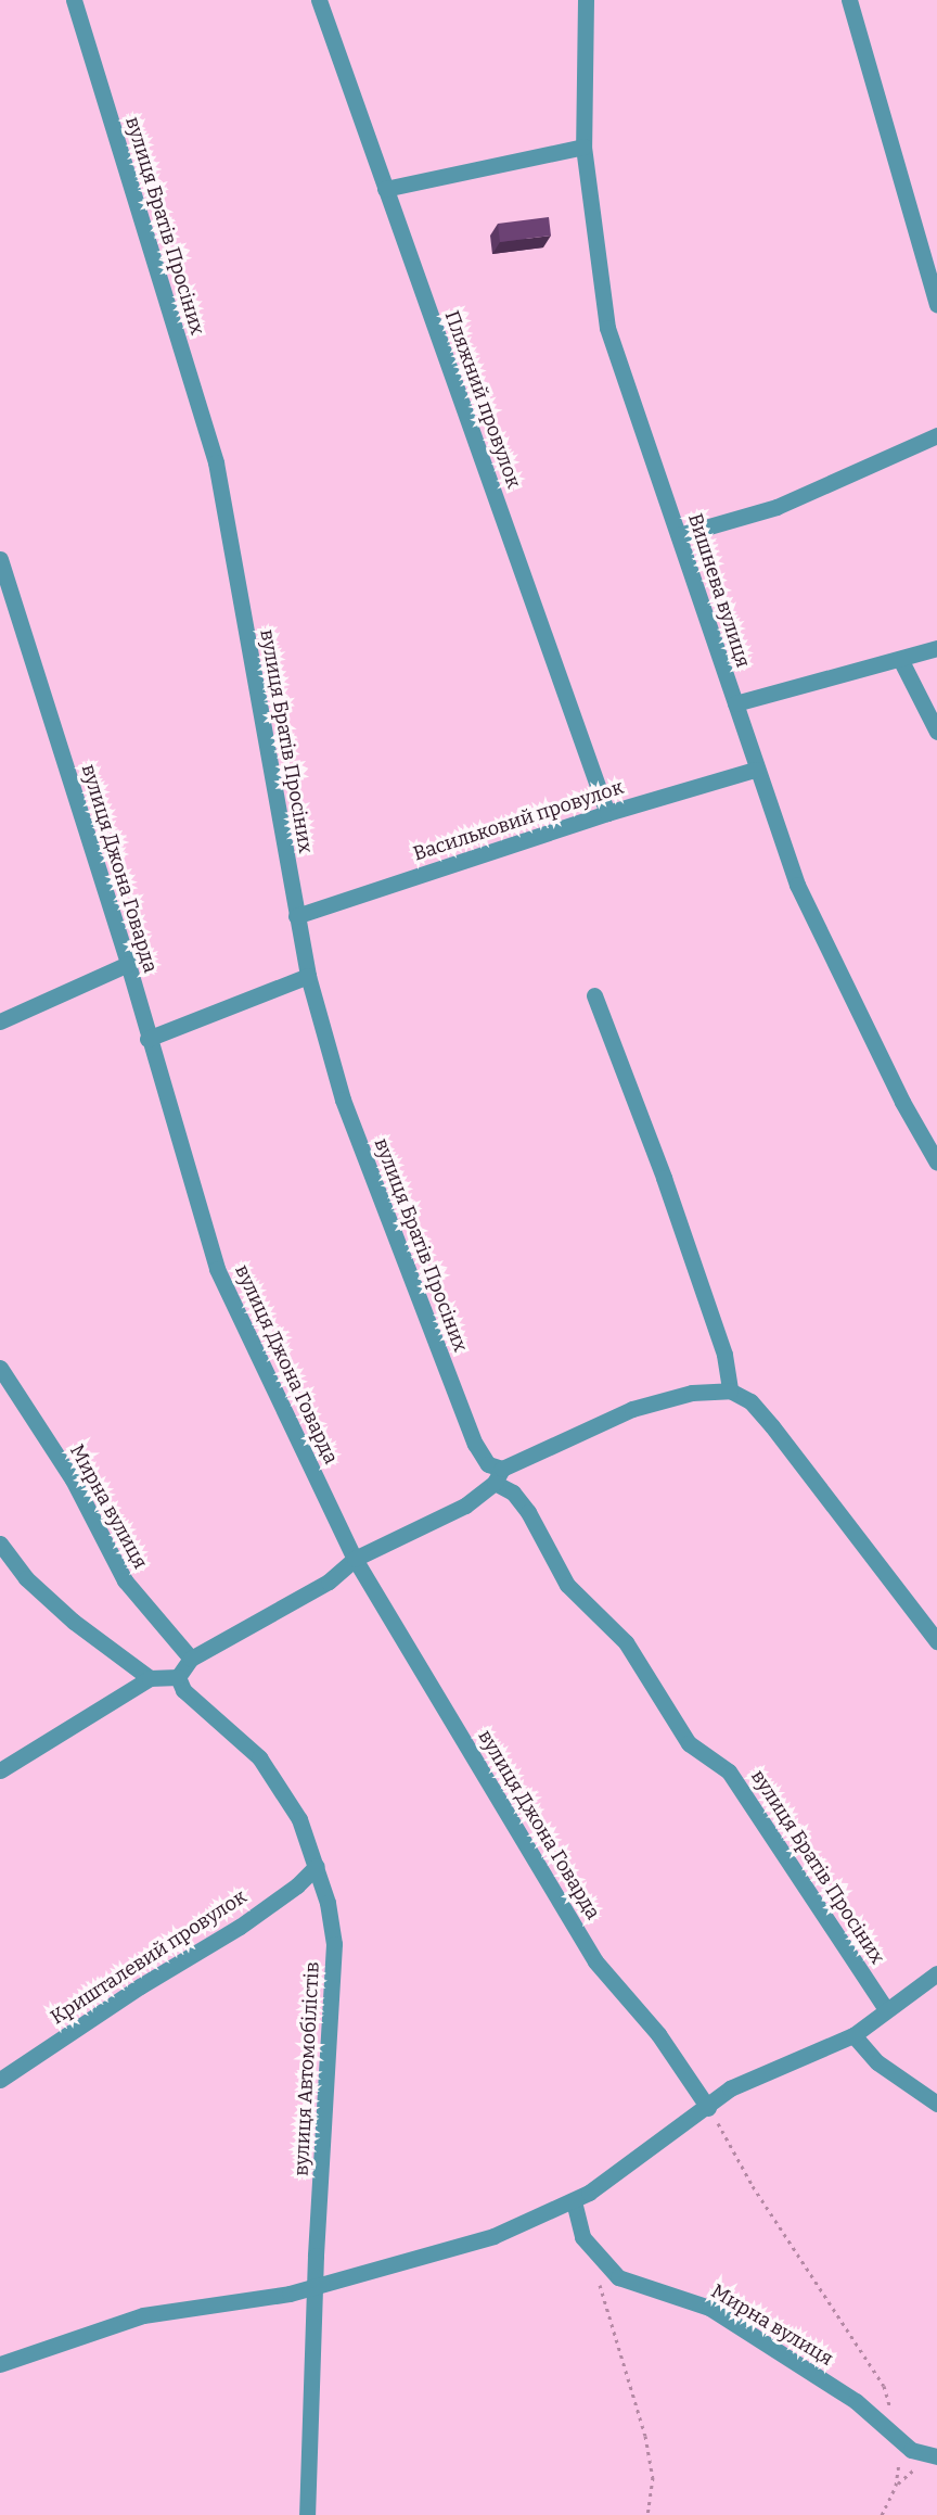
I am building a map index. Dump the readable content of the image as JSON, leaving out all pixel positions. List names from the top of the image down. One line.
{"streets":{"street":["вулиця Братів Просіних","Пляжний провулок","Вишнева вулиця","Васильковий провулок","вулиця Джона Говарда","Мирна вулиця","Кришталевий провулок","вулиця Автомобілістів"]},"crossings":[["вулиця Братів Просіних","Васильковий провулок"],["Пляжний провулок","Васильковий провулок"],["Вишнева вулиця","Васильковий провулок"],["Кришталевий провулок","вулиця Автомобілістів"]]}
